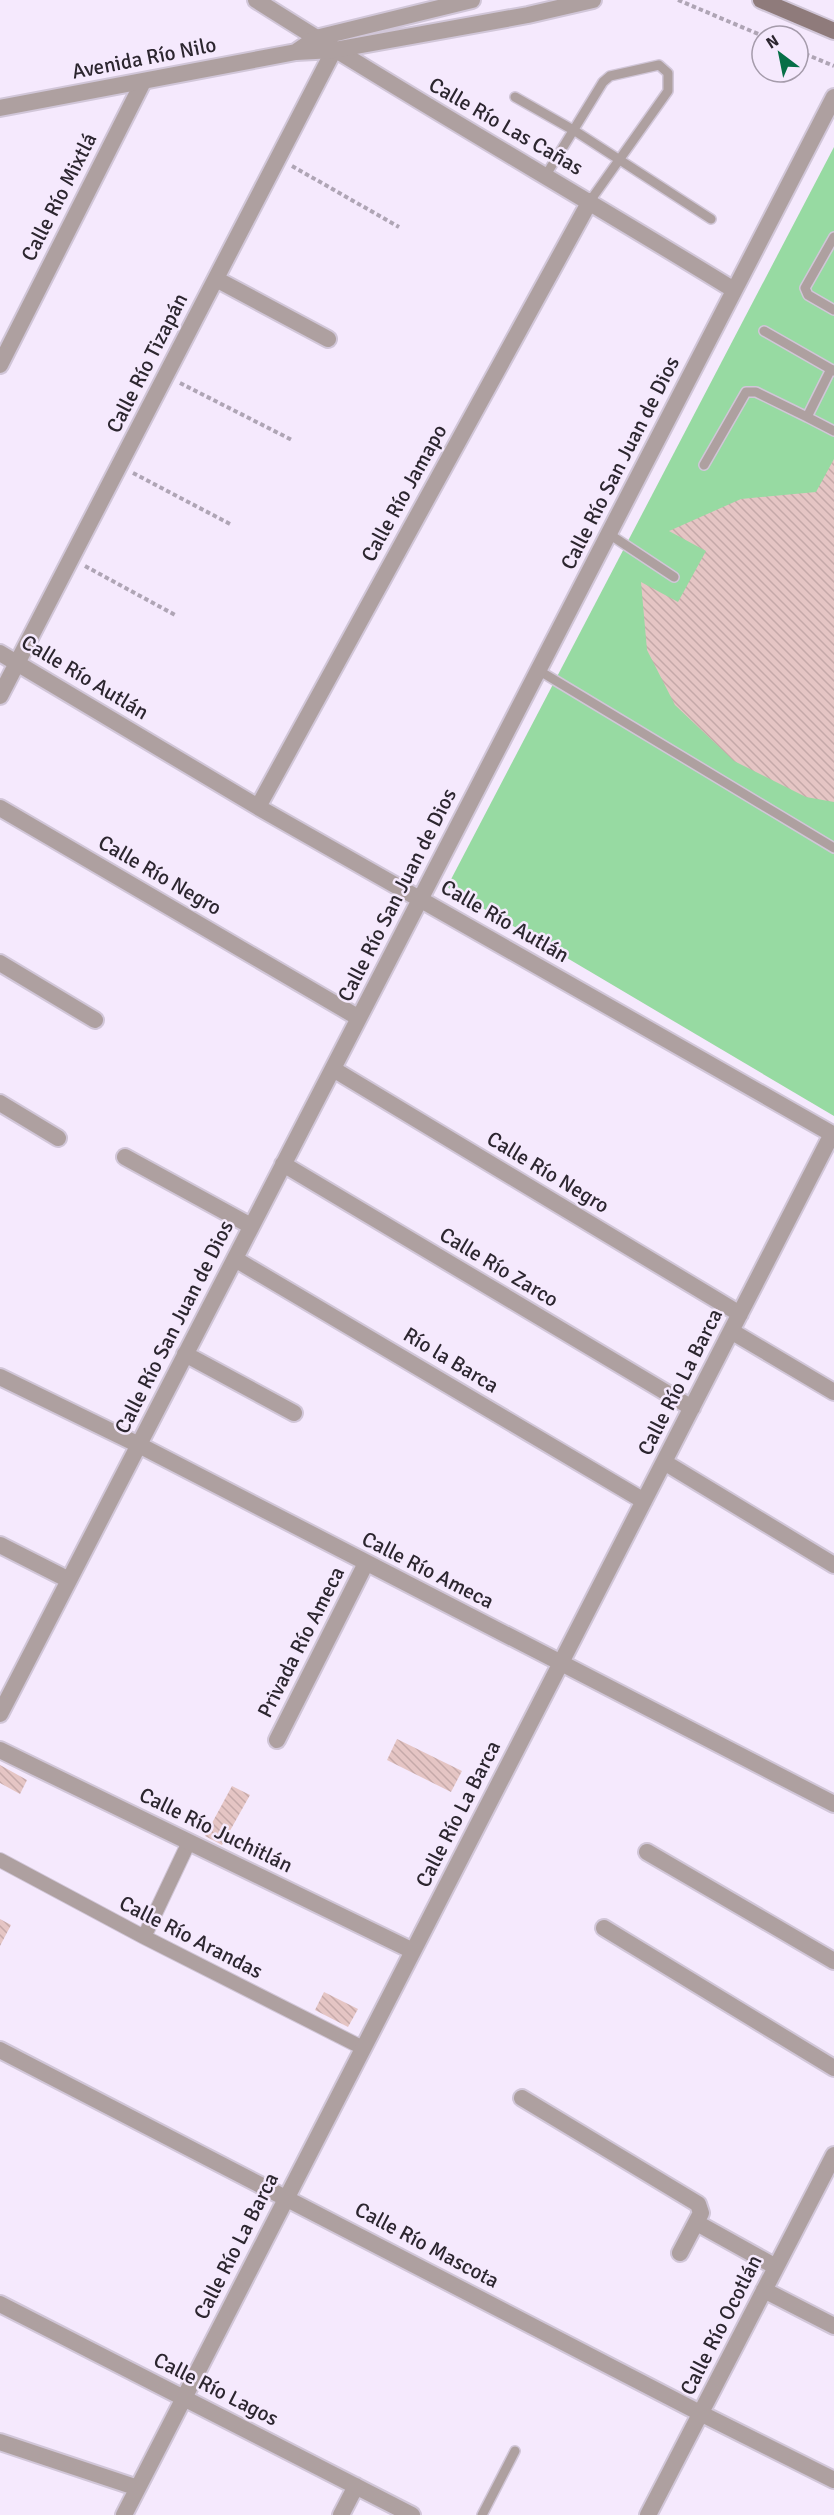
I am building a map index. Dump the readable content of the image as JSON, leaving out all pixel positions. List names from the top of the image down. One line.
{"streets":{"street":["Avenida Río Nilo","Calle Río Las Cañas","Calle Río Mixtlá","Calle Río Tizapán","Calle Río San Juan de Dios","Calle Río Jamapo","Calle Río Autlán","Calle Río Negro","Calle Río Zarco","Río la Barca","Calle Río La Barca","Calle Río Ameca","Privada Río Ameca","Calle Río Juchitlán","Calle Río Arandas","Calle Río Mascota","Calle Río Ocotlán","Calle Río Lagos"]},"crossings":[["Avenida Río Nilo","Calle Río Las Cañas"],["Avenida Río Nilo","Calle Río Mixtlá"],["Avenida Río Nilo","Calle Río Tizapán"],["Calle Río Las Cañas","Calle Río Tizapán"],["Calle Río Las Cañas","Calle Río San Juan de Dios"],["Calle Río Las Cañas","Calle Río Jamapo"],["Calle Río Tizapán","Calle Río Autlán"],["Calle Río San Juan de Dios","Calle Río Autlán"],["Calle Río San Juan de Dios","Calle Río Negro"],["Calle Río San Juan de Dios","Calle Río Zarco"],["Calle Río San Juan de Dios","Río la Barca"],["Calle Río San Juan de Dios","Calle Río Ameca"],["Calle Río Jamapo","Calle Río Autlán"],["Calle Río Autlán","Calle Río La Barca"],["Calle Río Negro","Calle Río La Barca"],["Calle Río Zarco","Calle Río La Barca"],["Río la Barca","Calle Río La Barca"],["Calle Río La Barca","Calle Río Ameca"],["Calle Río La Barca","Calle Río Juchitlán"],["Calle Río La Barca","Calle Río Arandas"],["Calle Río La Barca","Calle Río Mascota"],["Calle Río La Barca","Calle Río Lagos"],["Calle Río Ameca","Privada Río Ameca"],["Calle Río Mascota","Calle Río Ocotlán"]],"north":"top left"}
